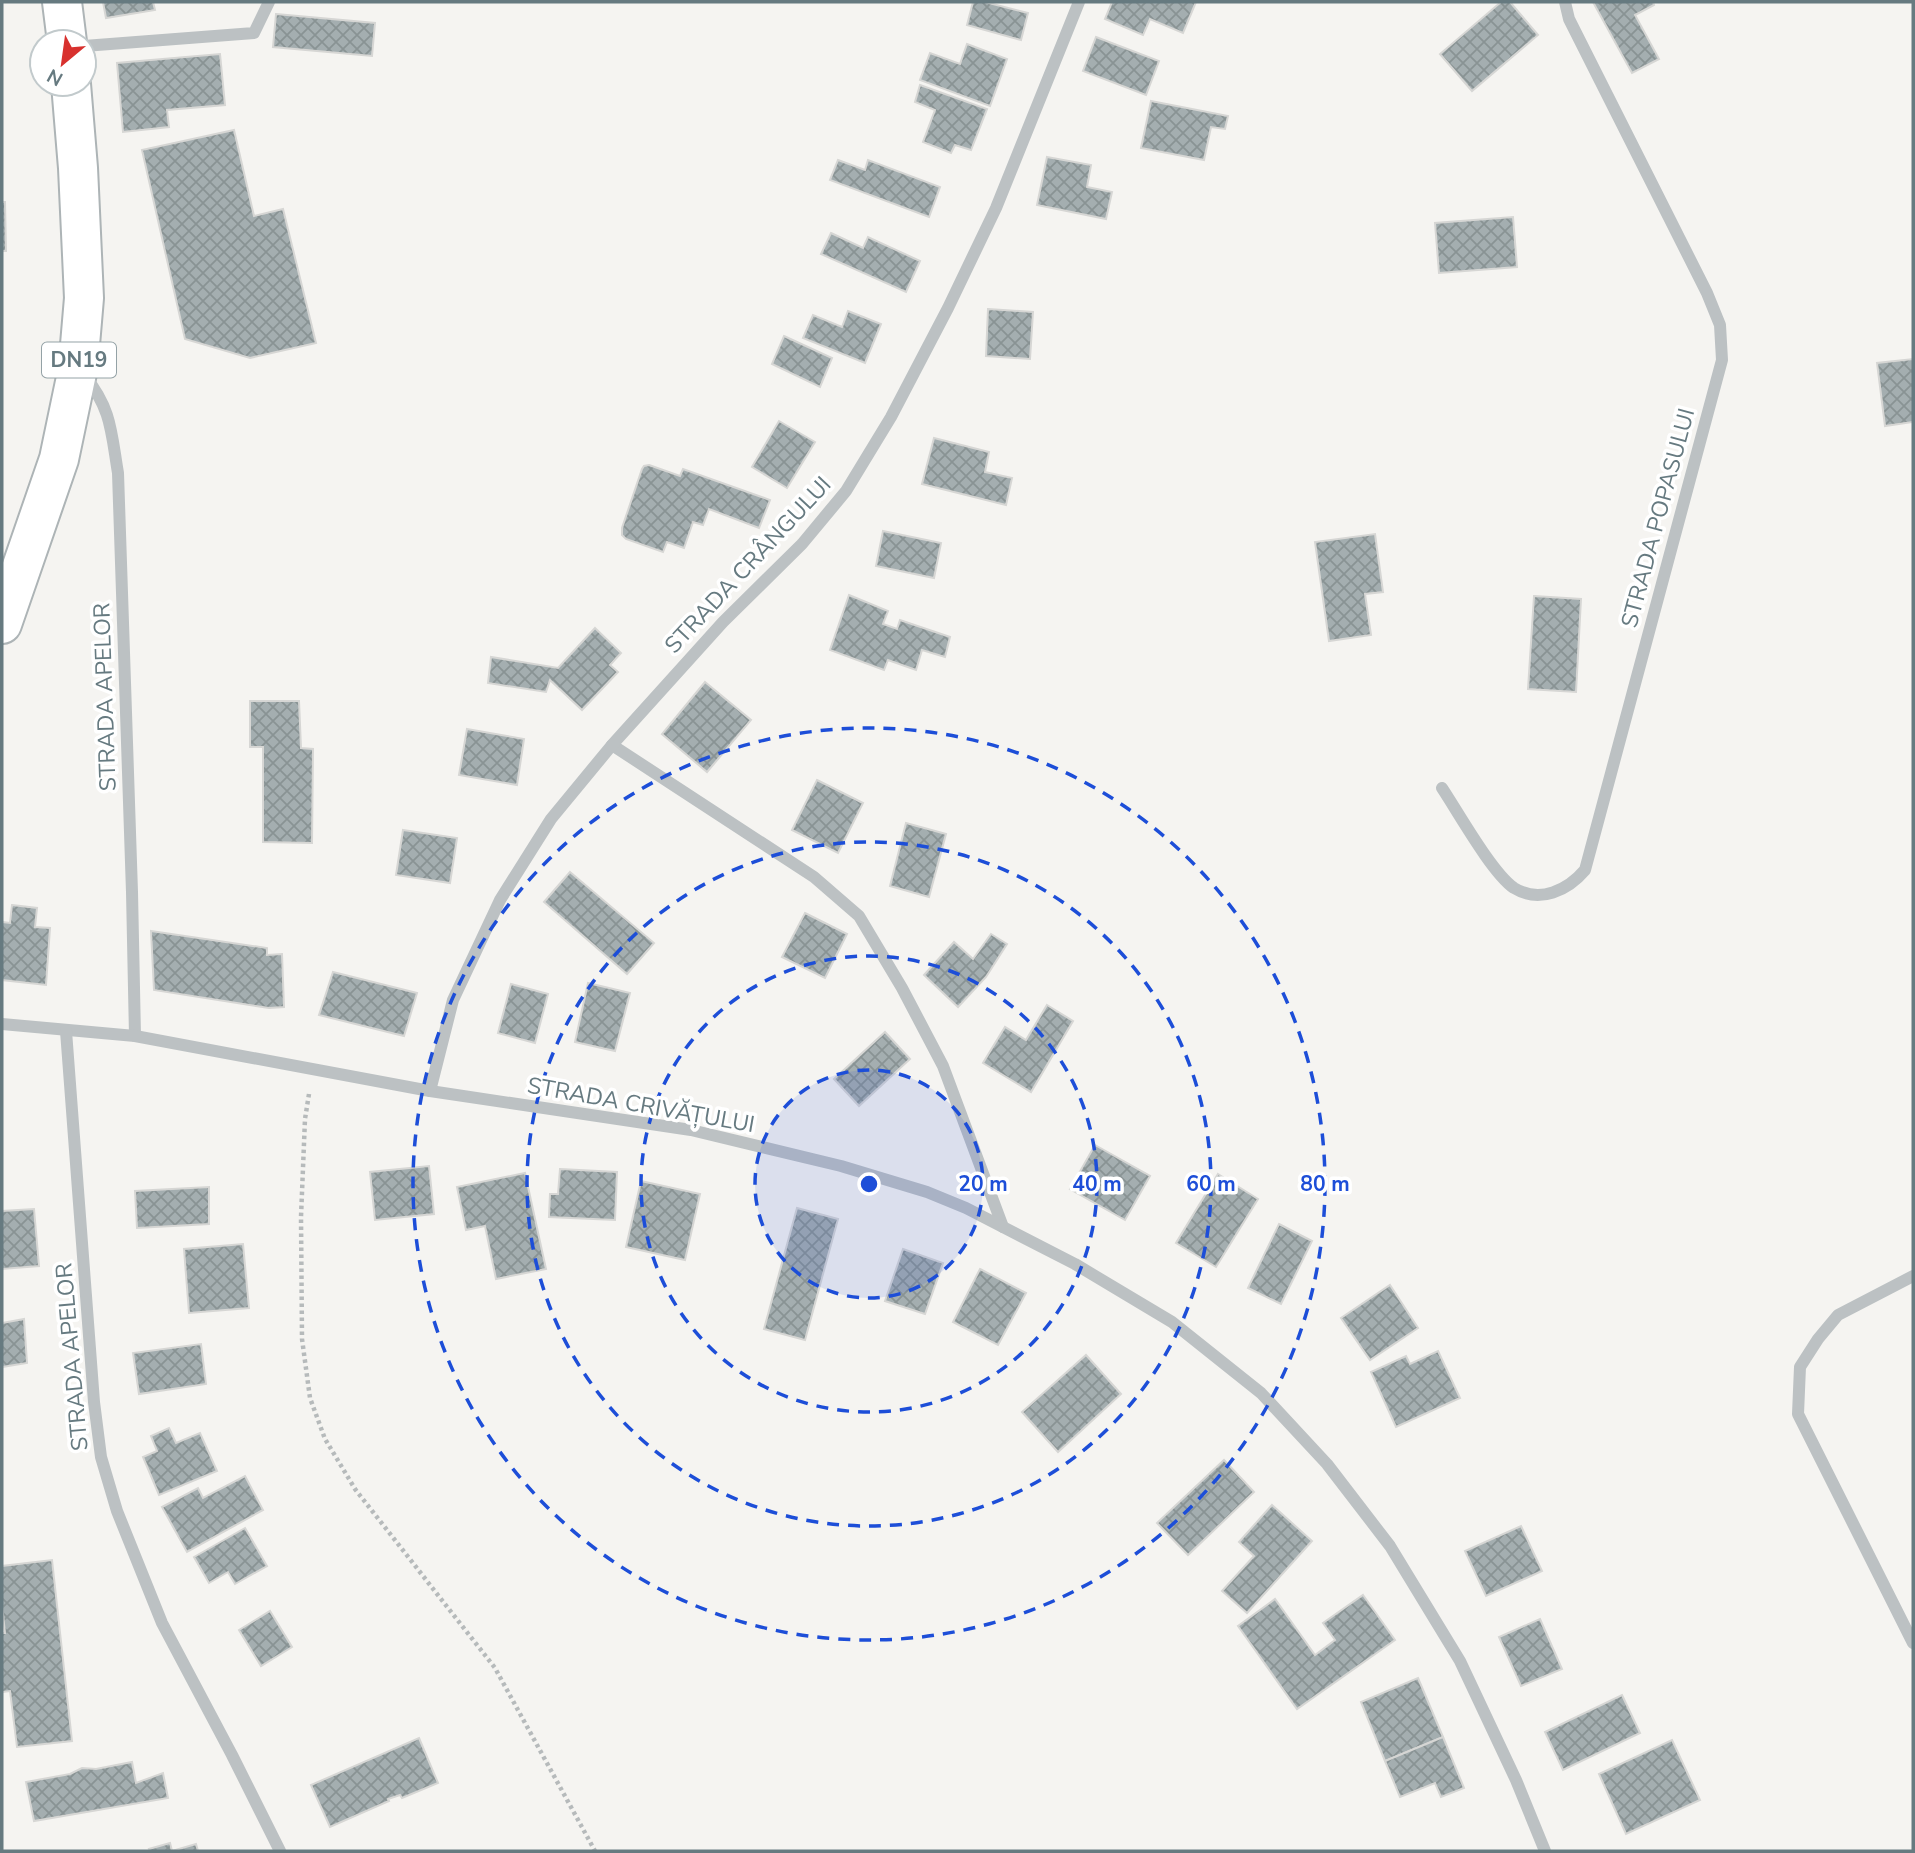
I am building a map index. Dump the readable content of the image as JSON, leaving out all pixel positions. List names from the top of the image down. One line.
{"streets":{"main road":["DN19"],"street":["STRADA POPASULUI","STRADA CRÂNGULUI","STRADA APELOR","STRADA CRIVĂȚULUI"]},"crossings":[["DN19","STRADA APELOR"],["STRADA CRÂNGULUI","STRADA CRIVĂȚULUI"],["STRADA APELOR","STRADA CRIVĂȚULUI"]],"north":"bottom left","rings":["20 m","40 m","60 m","80 m"]}
